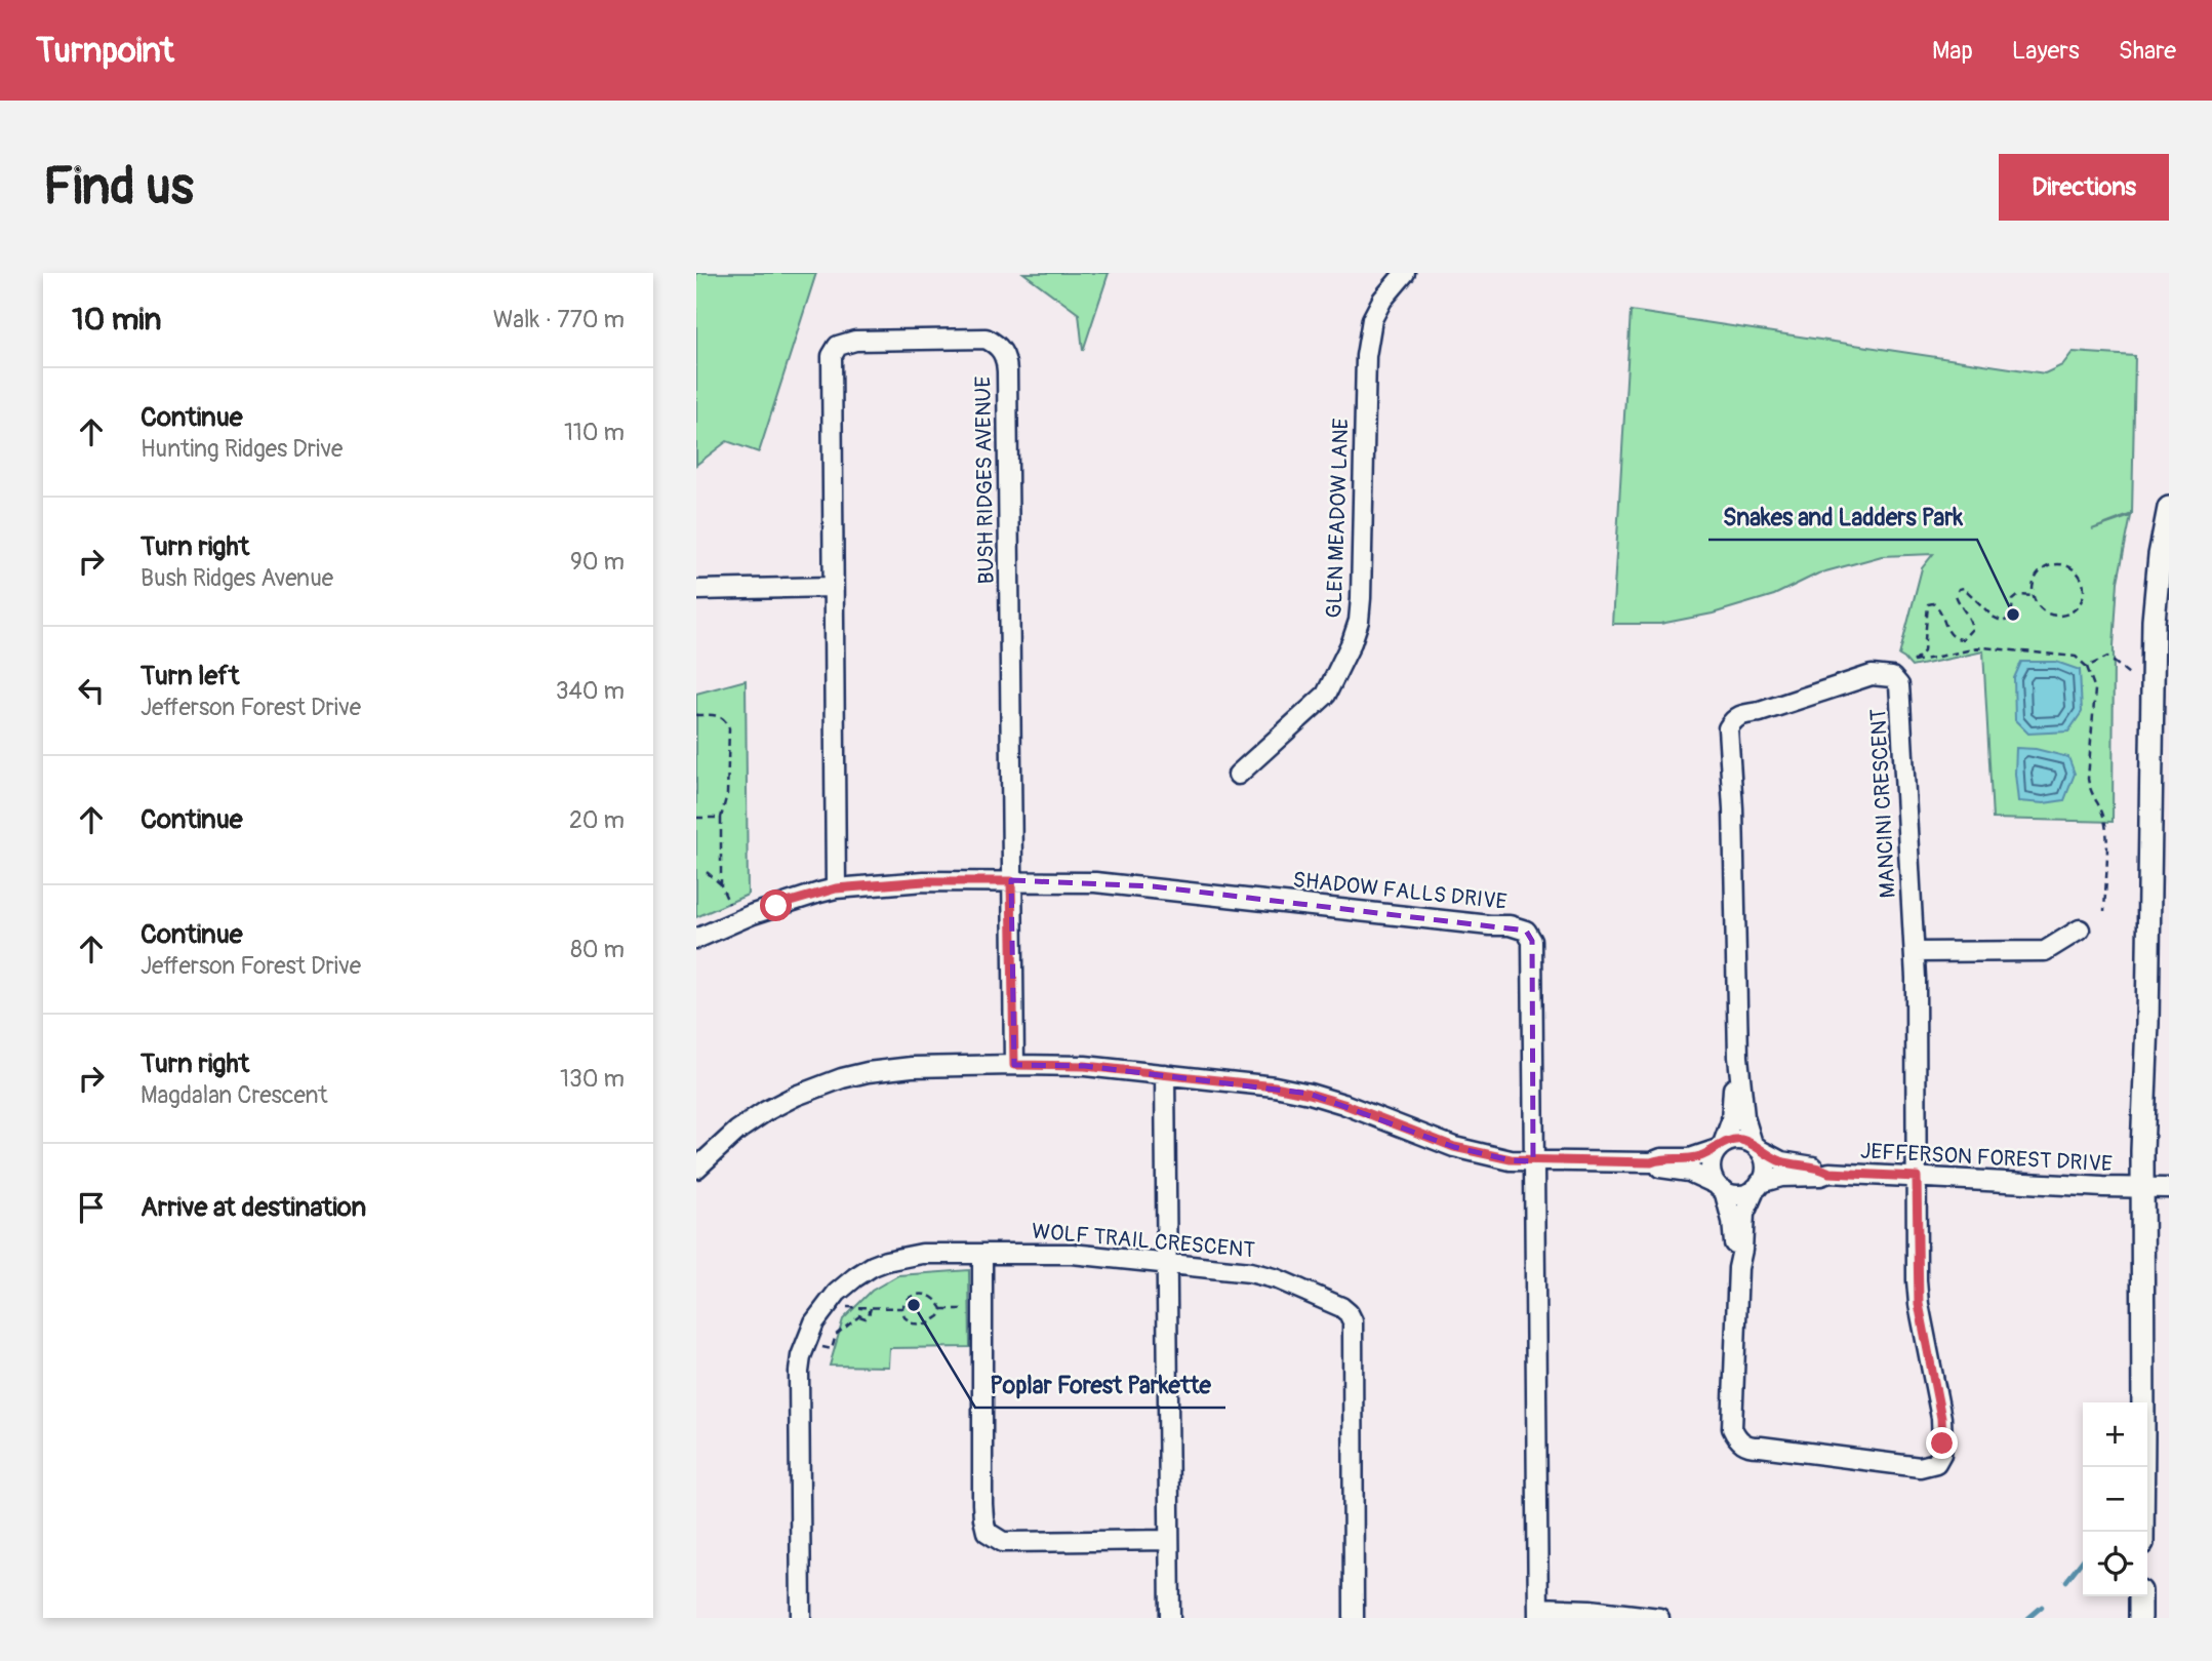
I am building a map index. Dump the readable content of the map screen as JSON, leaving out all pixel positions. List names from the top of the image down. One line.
{"streets":{"street":["BUSH RIDGES AVENUE","GLEN MEADOW LANE","MANCINI CRESCENT","SHADOW FALLS DRIVE","JEFFERSON FOREST DRIVE","WOLF TRAIL CRESCENT"]},"crossings":[["BUSH RIDGES AVENUE","SHADOW FALLS DRIVE"],["MANCINI CRESCENT","JEFFERSON FOREST DRIVE"]],"places":["Snakes and Ladders Park","Poplar Forest Parkette"],"page":{"header":"Turnpoint","nav":["Map","Layers","Share"],"buttons":"Directions","title":"Find us","heading":["10 min","Walk · 770 m"],"list":[["Continue","Hunting Ridges Drive","110 m"],["Turn right","Bush Ridges Avenue","90 m"],["Turn left","Jefferson Forest Drive","340 m"],["Continue","20 m"],["Continue","Jefferson Forest Drive","80 m"],["Turn right","Magdalan Crescent","130 m"],"Arrive at destination"],"map_buttons":["+","−"]}}
